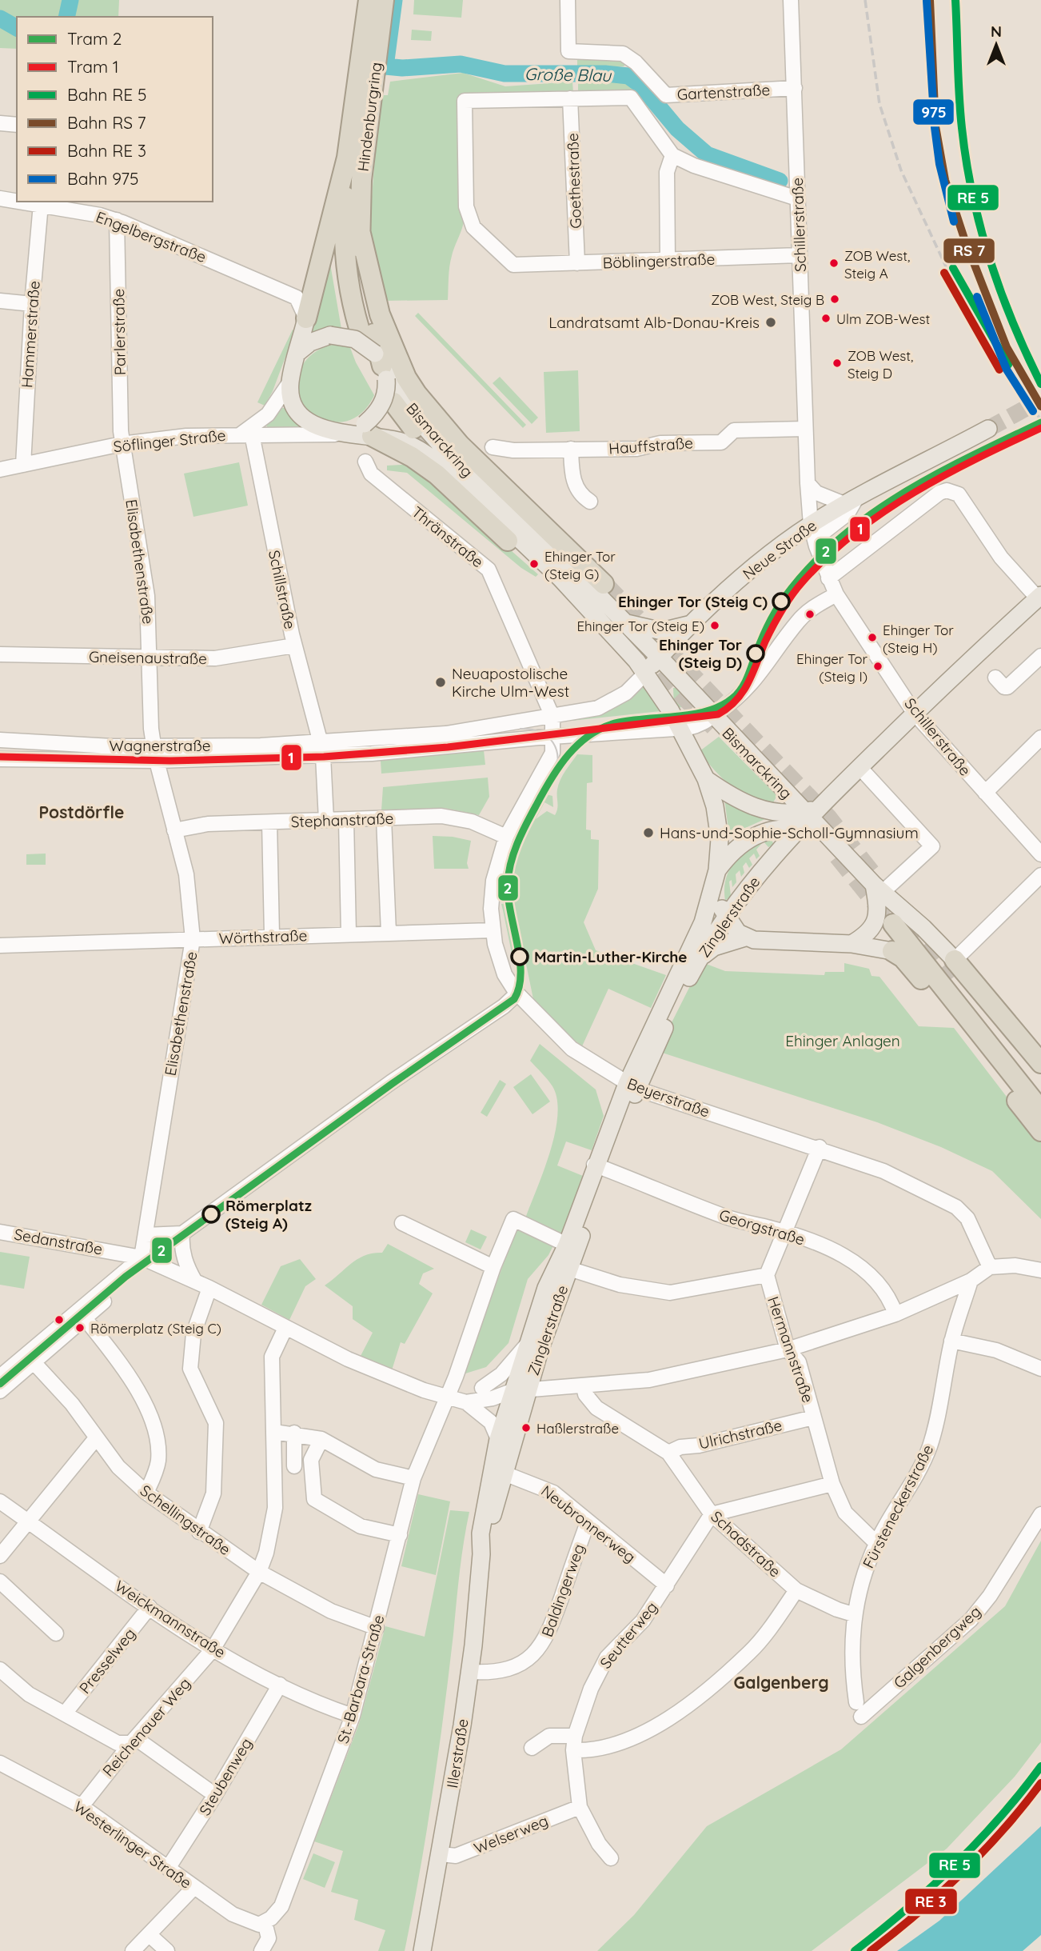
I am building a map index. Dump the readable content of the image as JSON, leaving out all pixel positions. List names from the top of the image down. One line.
{"streets":{"highway":["Hindenburgring"],"main road":["Bismarckring","Neue Straße","Wagnerstraße","Zinglerstraße","Illerstraße"],"street":["Gartenstraße","Goethestraße","Schillerstraße","Engelbergstraße","Böblingerstraße","Parlerstraße","Hammerstraße","Söflinger Straße","Hauffstraße","Thränstraße","Elisabethenstraße","Schillstraße","Gneisenaustraße","Stephanstraße","Wörthstraße","Beyerstraße","Georgstraße","Sedanstraße","Hermannstraße","Ulrichstraße","Fürsteneckerstraße","Schellingstraße","Neubronnerweg","Schadstraße","Baldingerweg","Weickmannstraße","Seutterweg","Galgenbergweg","Presselweg","St.-Barbara-Straße","Reichenauer Weg","Steubenweg","Welserweg","Westerlinger Straße"]},"crossings":[["Gartenstraße","Schillerstraße"],["Goethestraße","Böblingerstraße"],["Schillerstraße","Böblingerstraße"],["Schillerstraße","Hauffstraße"],["Schillerstraße","Neue Straße"],["Schillerstraße","Wagnerstraße"],["Schillerstraße","Zinglerstraße"],["Engelbergstraße","Parlerstraße"],["Engelbergstraße","Hammerstraße"],["Parlerstraße","Söflinger Straße"],["Parlerstraße","Elisabethenstraße"],["Hammerstraße","Söflinger Straße"],["Bismarckring","Söflinger Straße"],["Bismarckring","Neue Straße"],["Bismarckring","Wagnerstraße"],["Bismarckring","Zinglerstraße"],["Söflinger Straße","Elisabethenstraße"],["Söflinger Straße","Schillstraße"],["Thränstraße","Wagnerstraße"],["Neue Straße","Wagnerstraße"],["Elisabethenstraße","Gneisenaustraße"],["Elisabethenstraße","Wagnerstraße"],["Elisabethenstraße","Stephanstraße"],["Elisabethenstraße","Wörthstraße"],["Elisabethenstraße","Sedanstraße"],["Schillstraße","Gneisenaustraße"],["Schillstraße","Wagnerstraße"],["Schillstraße","Stephanstraße"],["Wagnerstraße","Beyerstraße"],["Stephanstraße","Beyerstraße"],["Zinglerstraße","Beyerstraße"],["Zinglerstraße","Georgstraße"],["Zinglerstraße","Illerstraße"],["Wörthstraße","Beyerstraße"],["Beyerstraße","Hermannstraße"],["Georgstraße","Hermannstraße"],["Hermannstraße","Ulrichstraße"],["Hermannstraße","Fürsteneckerstraße"],["Ulrichstraße","Schadstraße"],["Fürsteneckerstraße","Schadstraße"],["Schellingstraße","St.-Barbara-Straße"],["Schellingstraße","Reichenauer Weg"],["Neubronnerweg","Baldingerweg"],["Neubronnerweg","Seutterweg"],["Neubronnerweg","Illerstraße"],["Schadstraße","Seutterweg"],["Baldingerweg","Illerstraße"],["Weickmannstraße","Presselweg"],["Weickmannstraße","St.-Barbara-Straße"],["Weickmannstraße","Reichenauer Weg"],["Weickmannstraße","Steubenweg"],["Seutterweg","Welserweg"],["St.-Barbara-Straße","Westerlinger Straße"],["Reichenauer Weg","Westerlinger Straße"],["Illerstraße","Welserweg"],["Steubenweg","Westerlinger Straße"]],"districts":["Postdörfle","Galgenberg"],"water":["Große Blau"],"parks":["Ehinger Anlagen"],"places":["ZOB West, Steig A","ZOB West, Steig B","Ulm ZOB-West","Landratsamt Alb-Donau-Kreis","ZOB West, Steig D","Ehinger Tor (Steig G)","Ehinger Tor (Steig C)","Ehinger Tor (Steig E)","Ehinger Tor (Steig H)","Ehinger Tor (Steig D)","Ehinger Tor (Steig I)","Neuapostolische Kirche Ulm-West","Hans-und-Sophie-Scholl-Gymnasium","Martin-Luther-Kirche","Römerplatz (Steig A)","Römerplatz (Steig C)","Haßlerstraße"],"lines":["rail line 975","tram line 2","tram line 1"],"legend":["Tram 2","Tram 1","Bahn RE 5","Bahn RS 7","Bahn RE 3","Bahn 975"],"north":"top"}
